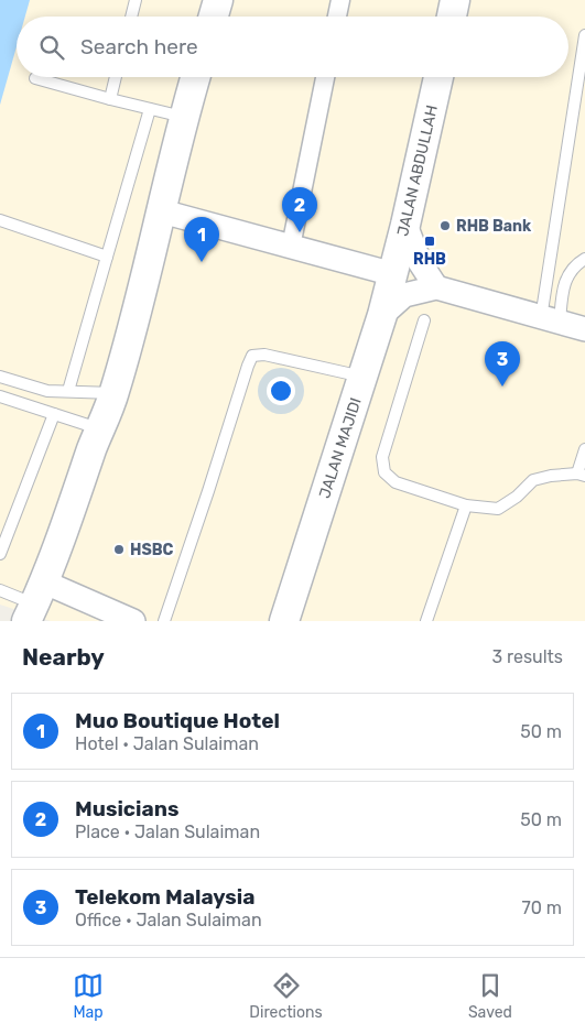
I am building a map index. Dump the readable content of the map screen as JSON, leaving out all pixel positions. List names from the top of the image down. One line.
{"streets":{"street":["JALAN ABDULLAH","JALAN MAJIDI"]},"crossings":[["JALAN ABDULLAH","JALAN MAJIDI"]],"places":{"other":["RHB Bank","HSBC"],"transit":["RHB"]},"page":{"search":"Search here","pins":["2","1","3"],"heading":["Nearby","3 results"],"list":[{"mark":"1","name":"Muo Boutique Hotel","note":"Hotel · Jalan Sulaiman","value":"50 m"},{"mark":"2","name":"Musicians","note":"Place · Jalan Sulaiman","value":"50 m"},{"mark":"3","name":"Telekom Malaysia","note":"Office · Jalan Sulaiman","value":"70 m"}],"nav":["Map","Directions","Saved"]}}
